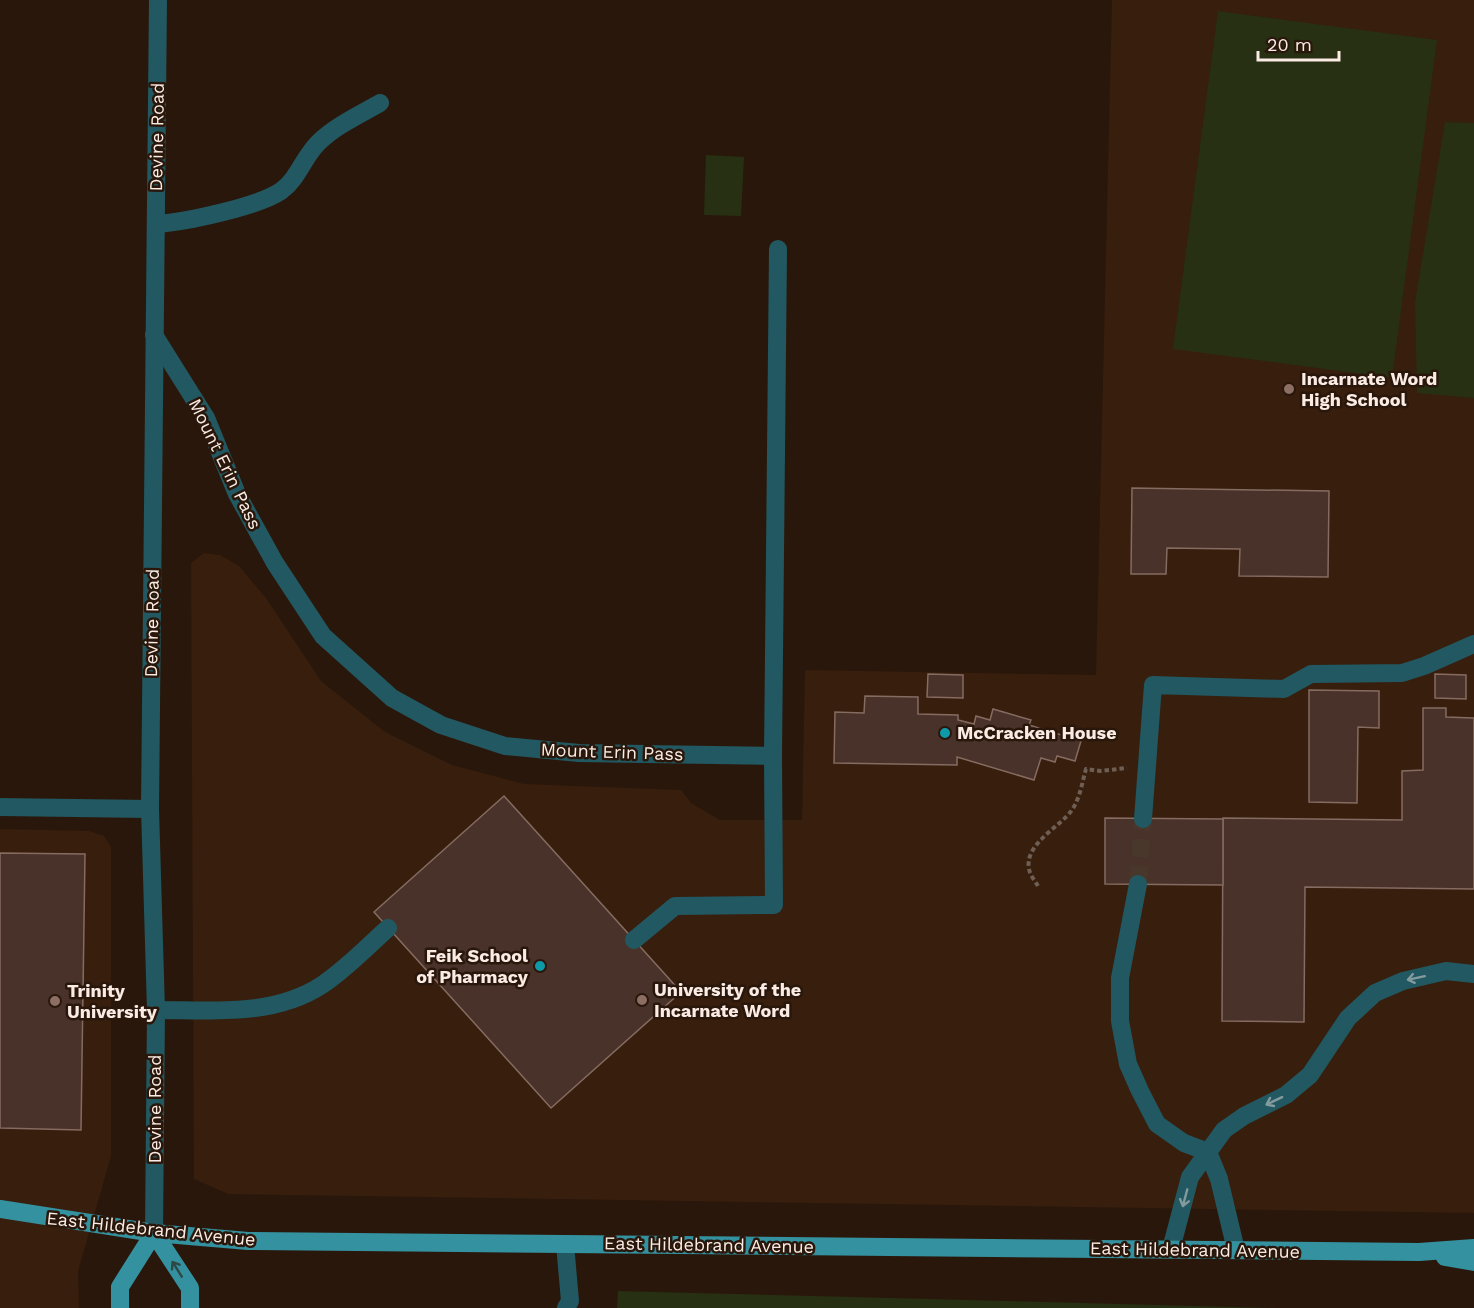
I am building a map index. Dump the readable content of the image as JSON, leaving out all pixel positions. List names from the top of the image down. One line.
{"streets":{"main road":["East Hildebrand Avenue"],"street":["Devine Road","Mount Erin Pass"]},"crossings":[["Devine Road","Mount Erin Pass"],["Devine Road","East Hildebrand Avenue"]],"places":["Incarnate Word High School","McCracken House","Feik School of Pharmacy","University of the Incarnate Word","Trinity University"],"scale_bar":"20 m"}
